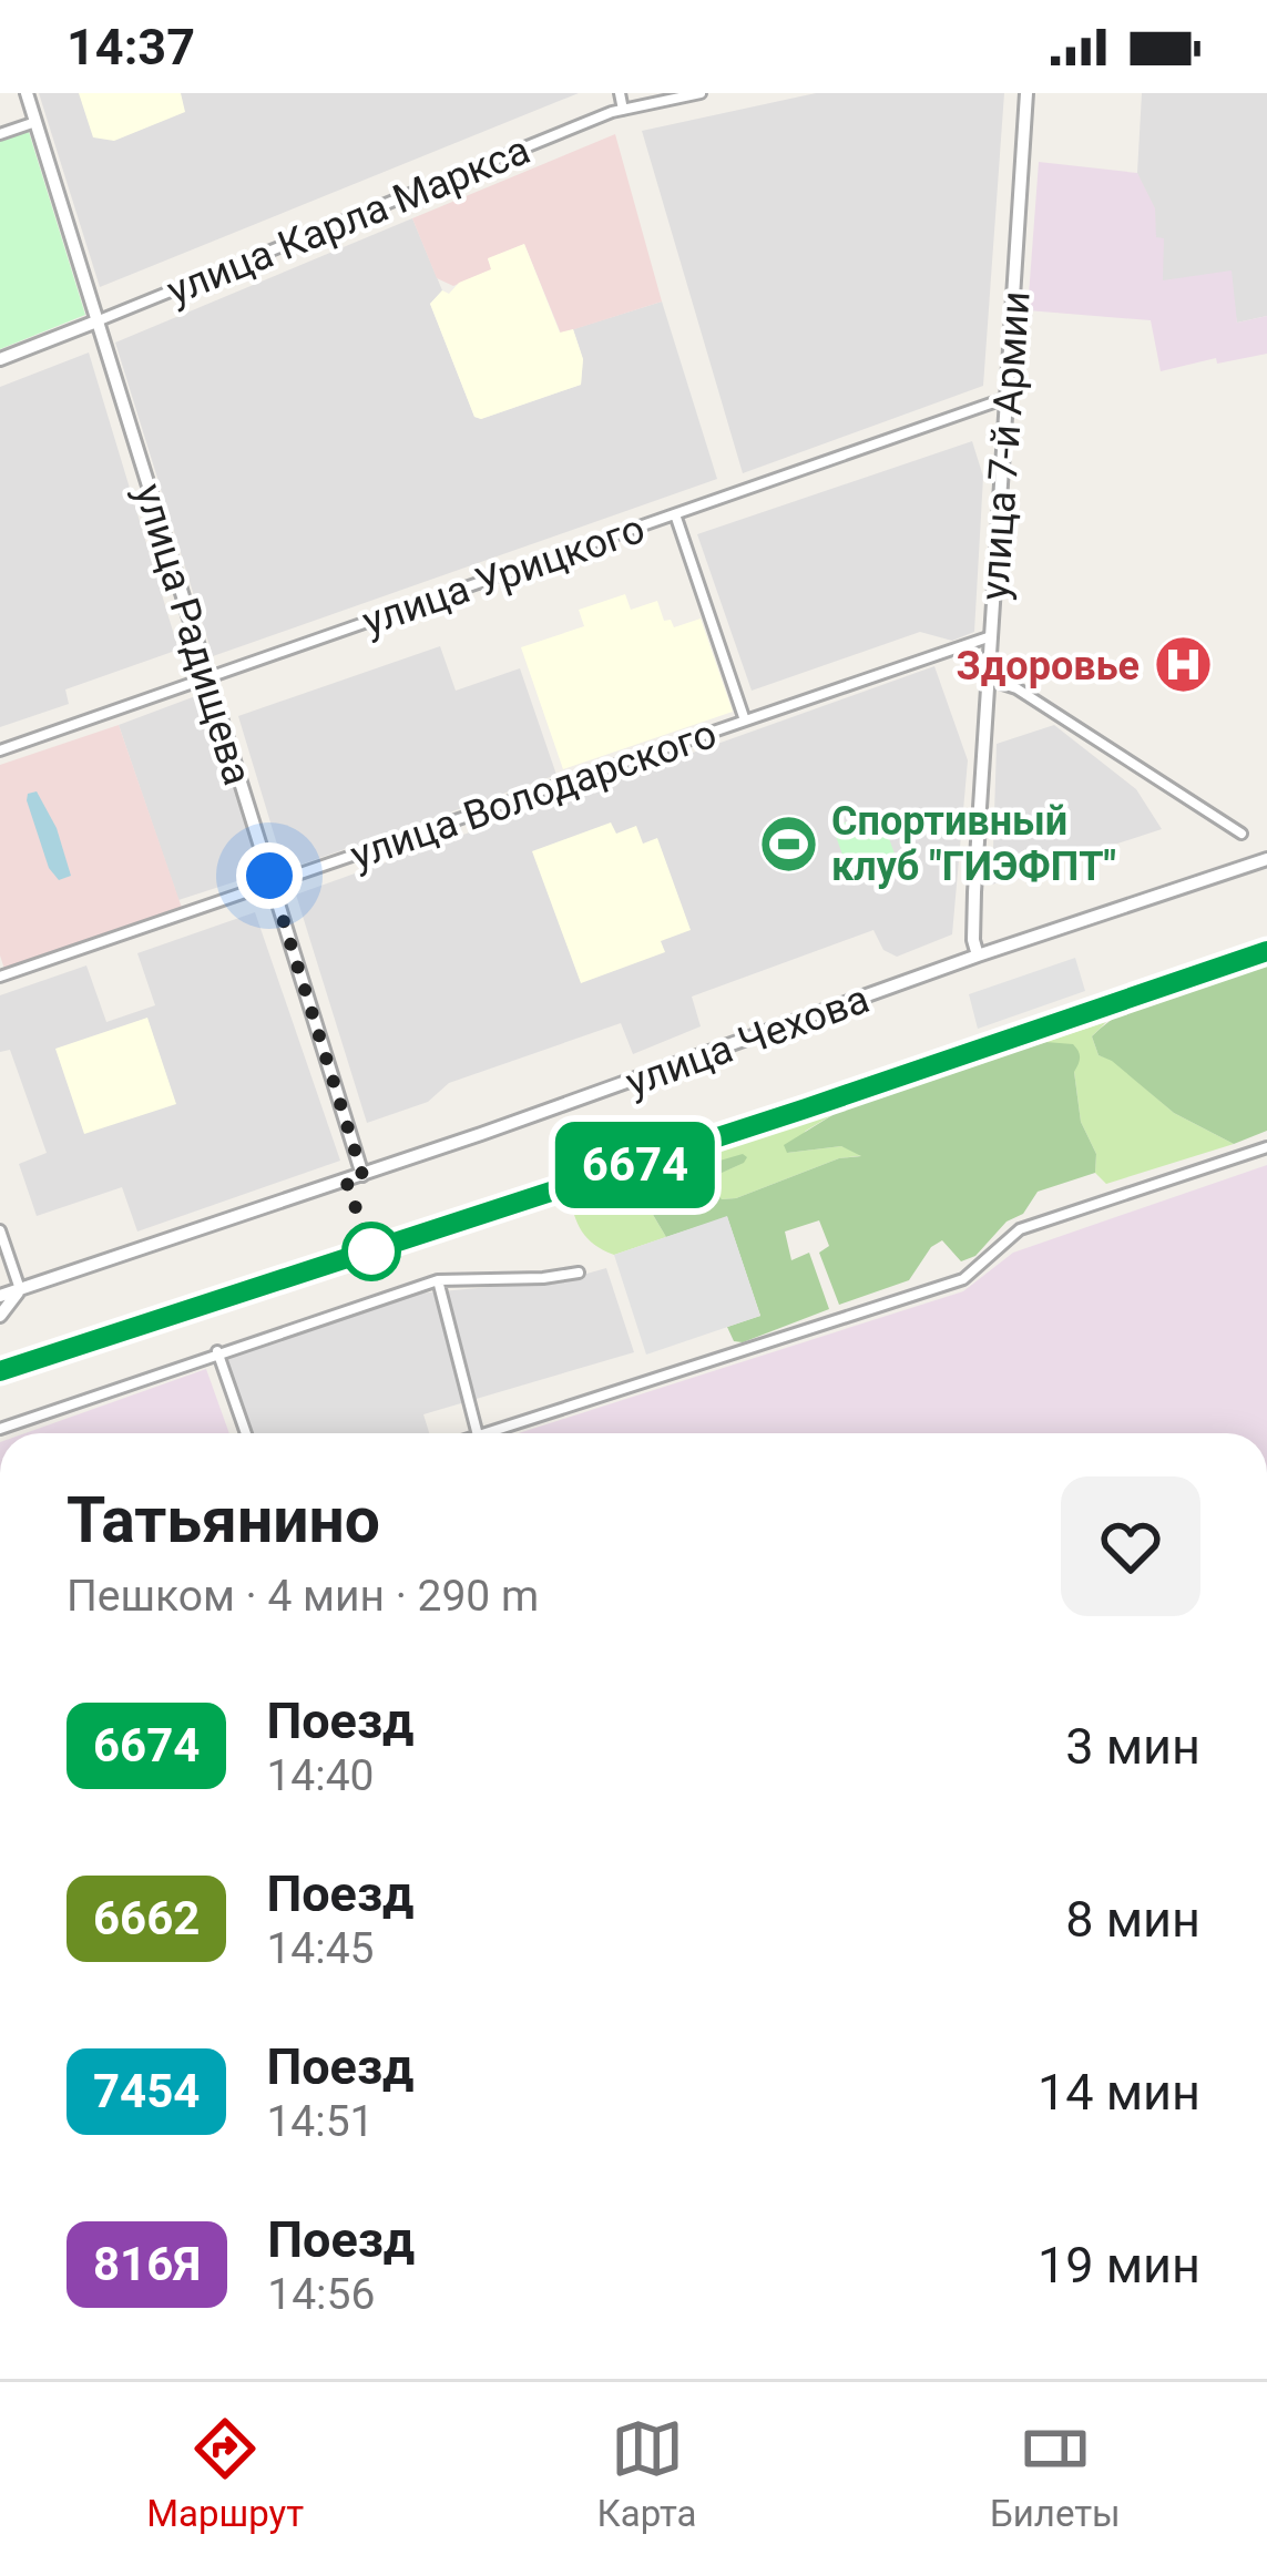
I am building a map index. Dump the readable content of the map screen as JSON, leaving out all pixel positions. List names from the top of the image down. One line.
{"streets":{"street":["улица Карла Маркса","улица 7-й Армии","улица Урицкого","улица Радищева","улица Володарского","улица Чехова"]},"crossings":[["улица Карла Маркса","улица Радищева"],["улица 7-й Армии","улица Урицкого"],["улица 7-й Армии","улица Володарского"],["улица 7-й Армии","улица Чехова"],["улица Урицкого","улица Радищева"],["улица Радищева","улица Володарского"],["улица Радищева","улица Чехова"]],"places":{"hospital":["Здоровье"],"sports":["Спортивный клуб \"ГИЭФПТ\""]},"page":{"status":"14:37","on_map":"6674","heading":["Татьянино","Пешком · 4 мин · 290 m"],"list":[{"mark":"6674","name":"Поезд","note":"14:40","value":"3 мин"},{"mark":"6662","name":"Поезд","note":"14:45","value":"8 мин"},{"mark":"7454","name":"Поезд","note":"14:51","value":"14 мин"},{"mark":"816Я","name":"Поезд","note":"14:56","value":"19 мин"}],"tabs":["Маршрут","Карта","Билеты"]}}
